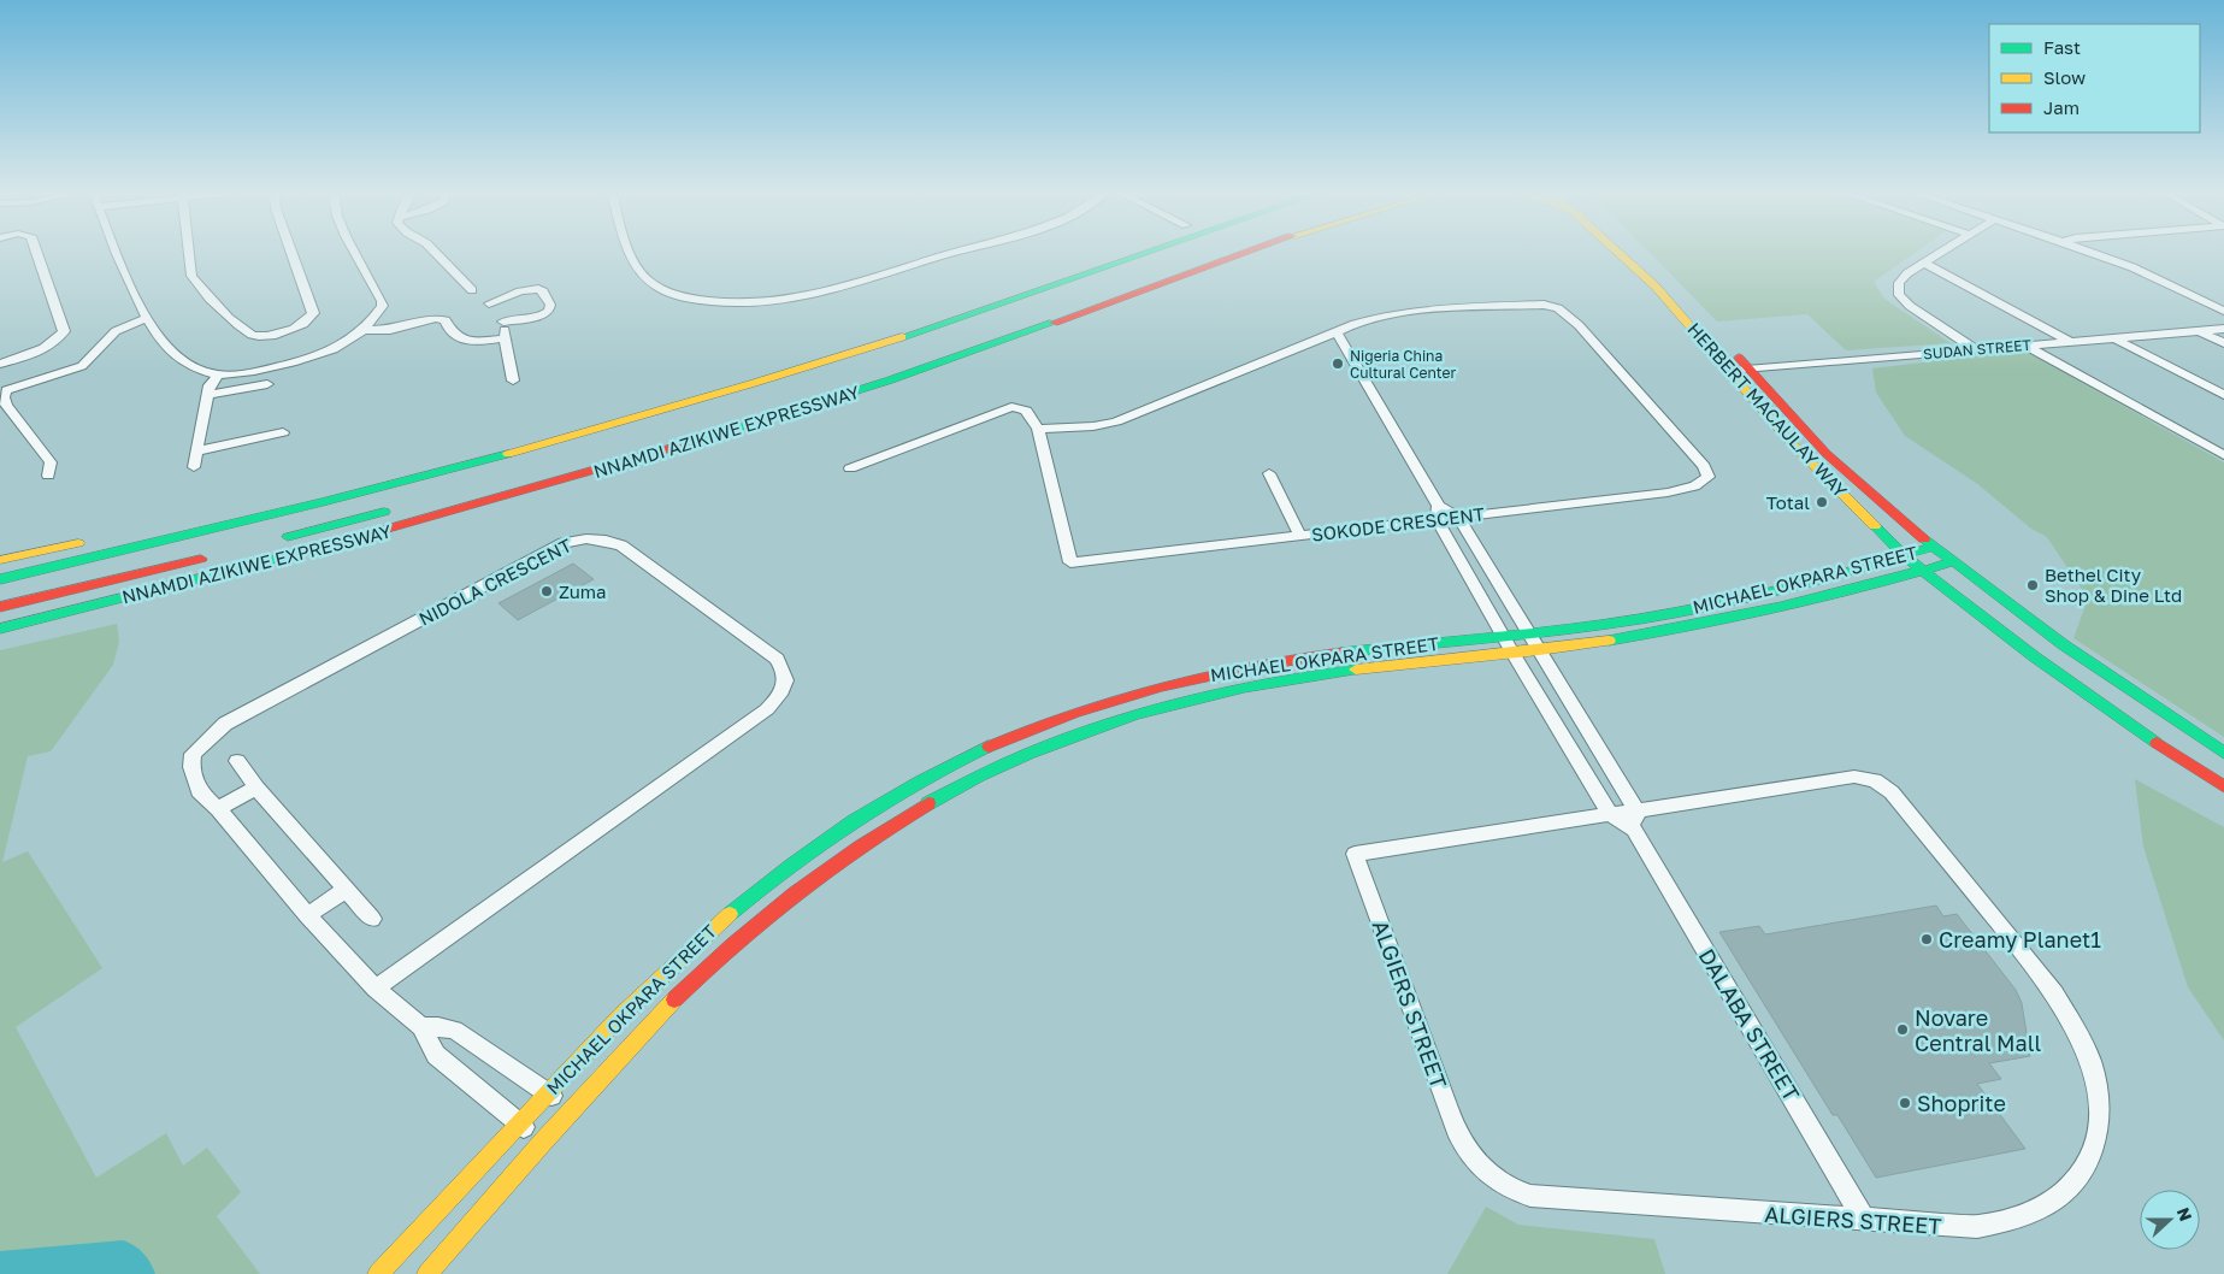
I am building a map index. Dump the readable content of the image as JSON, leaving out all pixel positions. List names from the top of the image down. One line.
{"streets":{"main road":["HERBERT MACAULAY WAY","NNAMDI AZIKIWE EXPRESSWAY","MICHAEL OKPARA STREET"],"street":["SUDAN STREET","SOKODE CRESCENT","NIDOLA CRESCENT","ALGIERS STREET","DALABA STREET"]},"crossings":[["SUDAN STREET","HERBERT MACAULAY WAY"],["HERBERT MACAULAY WAY","MICHAEL OKPARA STREET"],["SOKODE CRESCENT","DALABA STREET"],["MICHAEL OKPARA STREET","DALABA STREET"],["ALGIERS STREET","DALABA STREET"]],"places":["Nigeria China Cultural Center","Total","Bethel City Shop & Dine Ltd","Zuma","Creamy Planet1","Novare Central Mall","Shoprite"],"legend":["Fast","Slow","Jam"],"north":"right"}
